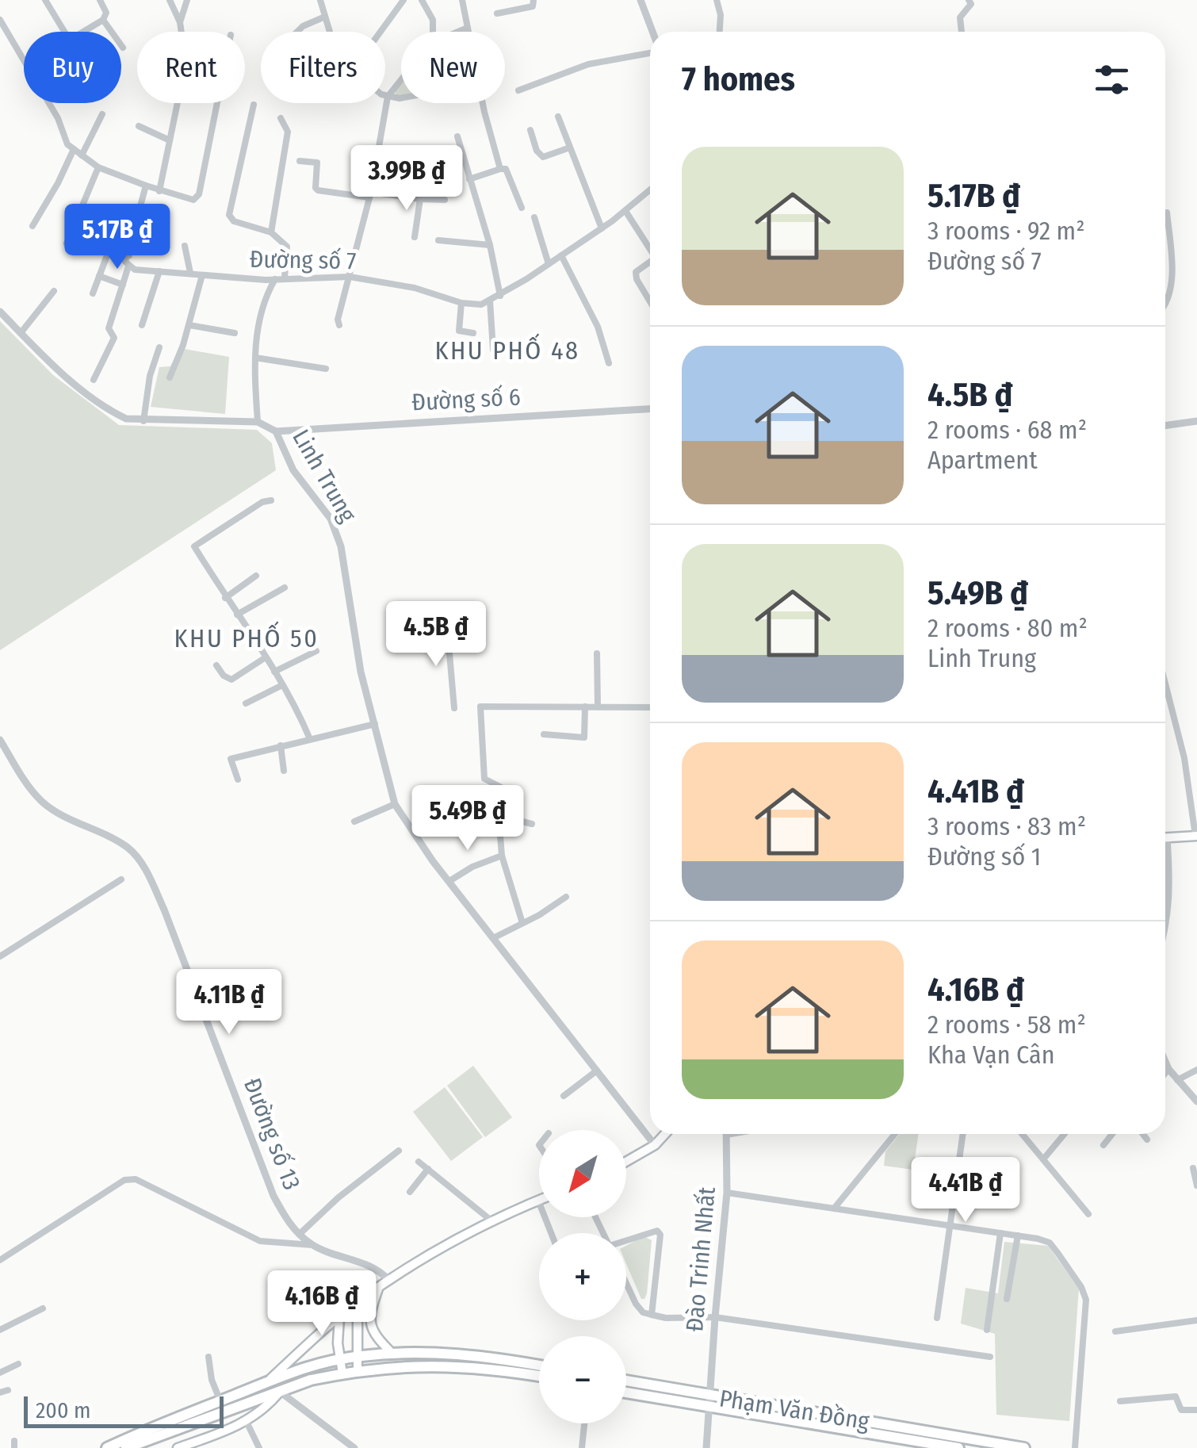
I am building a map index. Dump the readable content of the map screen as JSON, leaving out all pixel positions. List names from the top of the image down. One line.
{"streets":{"highway":["Phạm Văn Đồng"],"street":["Đường số 7","Đường số 6","Linh Trung","Đường số 13","Đào Trinh Nhất"]},"crossings":[["Đường số 6","Linh Trung"],["Đào Trinh Nhất","Phạm Văn Đồng"]],"districts":["KHU PHỐ 48","KHU PHỐ 50"],"scale_bar":"200 m","north":"bottom left","page":{"chip":["Buy","Rent","Filters","New"],"heading":"7 homes","list":[{"name":"5.17B ₫","note":"3 rooms · 92 m² · Đường số 7"},{"name":"4.5B ₫","note":"2 rooms · 68 m² · Apartment"},{"name":"5.49B ₫","note":"2 rooms · 80 m² · Linh Trung"},{"name":"4.41B ₫","note":"3 rooms · 83 m² · Đường số 1"},{"name":"4.16B ₫","note":"2 rooms · 58 m² · Kha Vạn Cân"}],"price":["3.99B ₫","5.17B ₫","4.5B ₫","5.49B ₫","4.11B ₫","4.41B ₫","4.16B ₫"],"map_buttons":["+","−"],"scale":"200 m"}}
